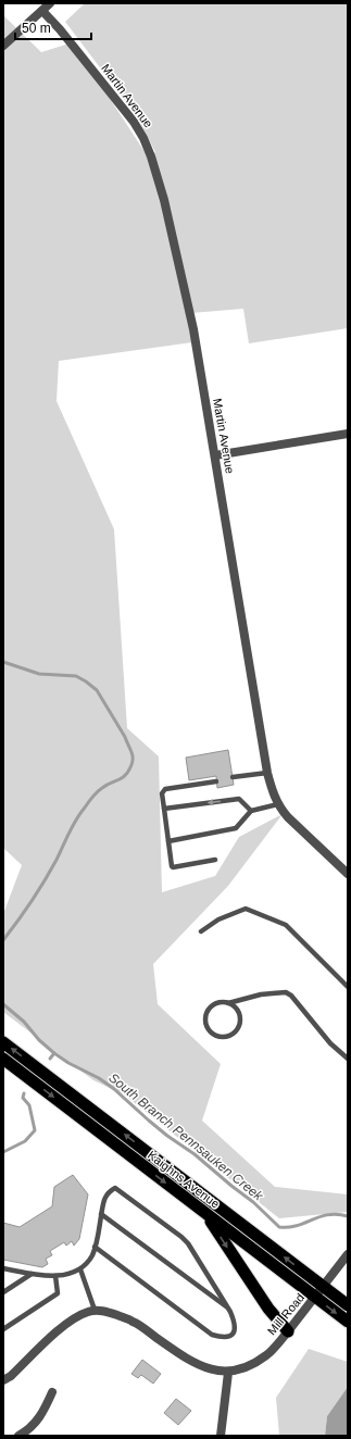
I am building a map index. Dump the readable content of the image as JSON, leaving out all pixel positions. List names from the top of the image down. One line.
{"streets":{"highway":["Kaighns Avenue"],"street":["Martin Avenue","Mill Road"]},"crossings":[["Kaighns Avenue","Mill Road"]],"water":["South Branch Pennsauken Creek"],"scale_bar":"50 m"}
